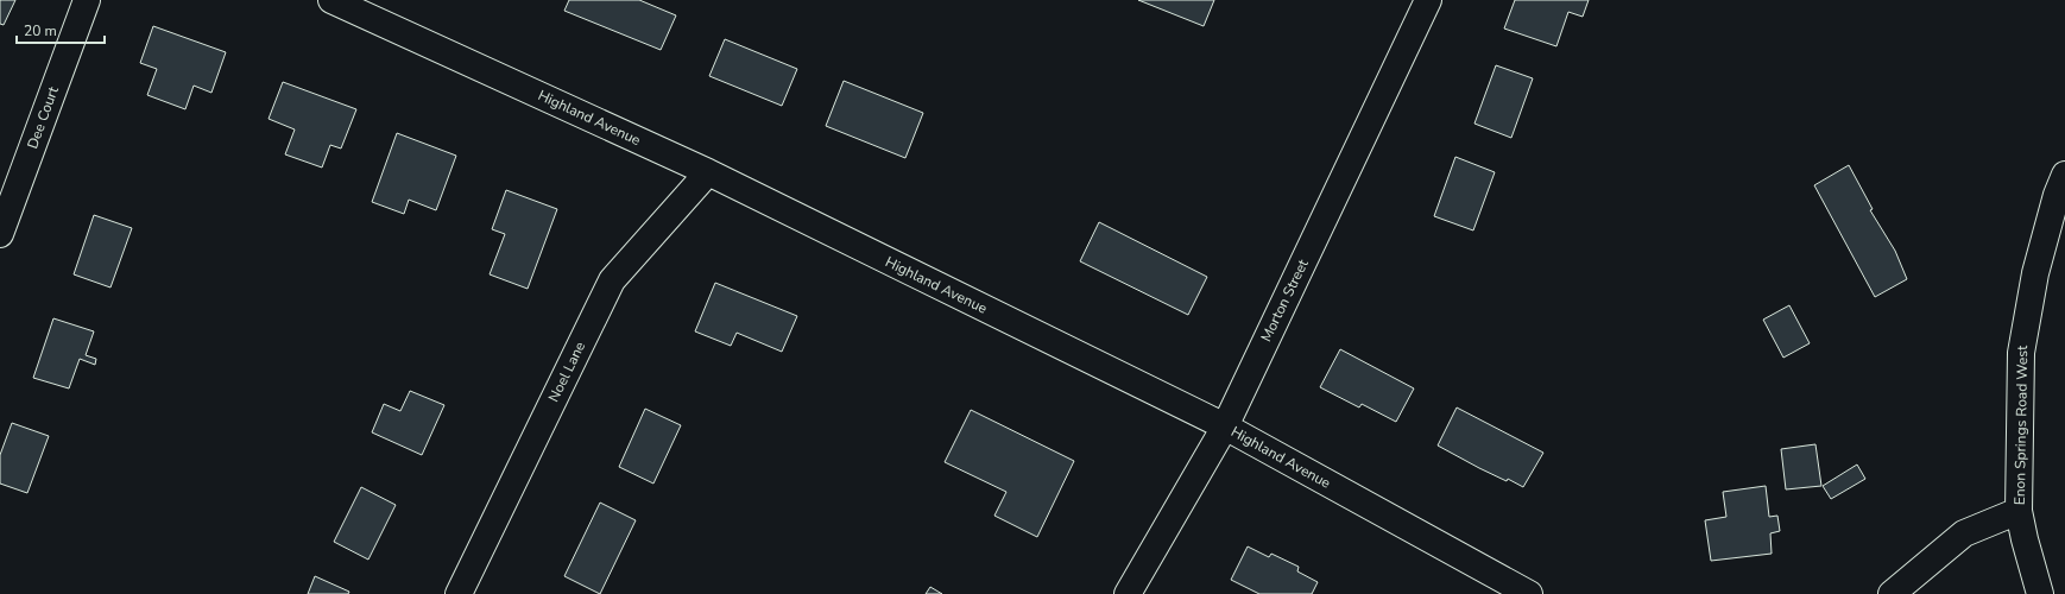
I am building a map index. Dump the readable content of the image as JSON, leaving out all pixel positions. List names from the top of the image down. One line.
{"streets":{"street":["Dee Court","Highland Avenue","Morton Street","Noel Lane","Enon Springs Road West"]},"crossings":[["Highland Avenue","Morton Street"],["Highland Avenue","Noel Lane"]],"scale_bar":"20 m"}
